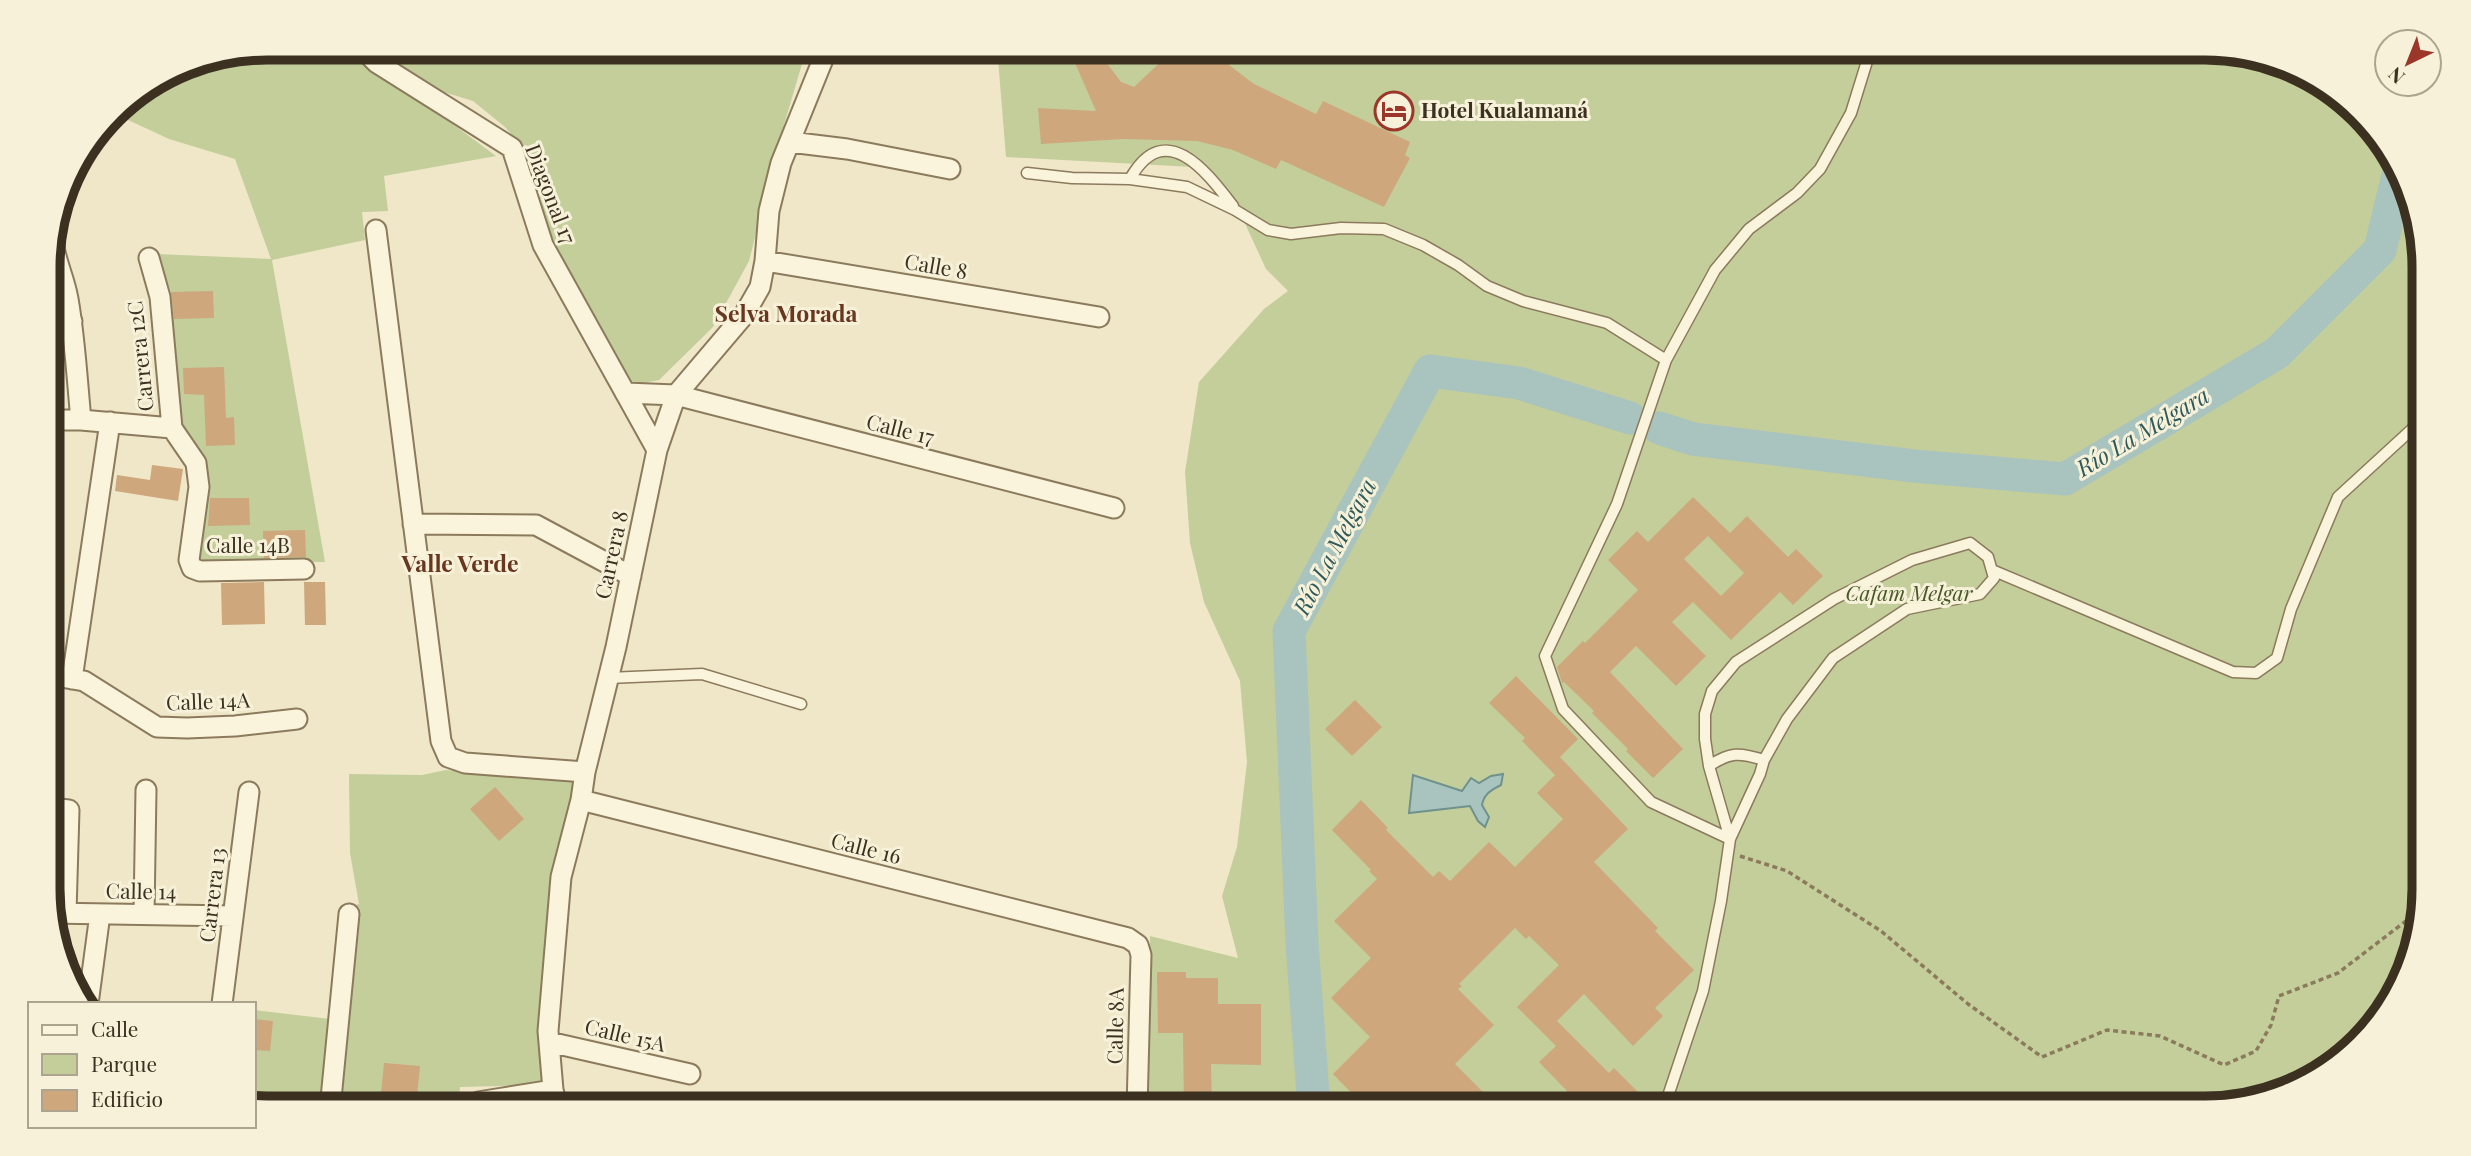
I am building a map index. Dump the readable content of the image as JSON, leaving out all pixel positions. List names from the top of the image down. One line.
{"streets":{"street":["Diagonal 17","Calle 8","Carrera 12C","Calle 17","Calle 14B","Carrera 8","Calle 14A","Calle 16","Calle 14","Carrera 13","Calle 8A","Calle 15A"]},"crossings":[["Diagonal 17","Calle 17"],["Diagonal 17","Carrera 8"],["Calle 8","Carrera 8"],["Carrera 12C","Calle 14B"],["Calle 17","Carrera 8"],["Carrera 8","Calle 16"],["Carrera 8","Calle 15A"],["Calle 16","Calle 8A"],["Calle 14","Carrera 13"]],"districts":["Selva Morada","Valle Verde"],"water":["Río La Melgara"],"parks":["Cafam Melgar"],"places":{"hotel":["Hotel Kualamaná"]},"legend":["Calle","Parque","Edificio"],"north":"bottom left"}
